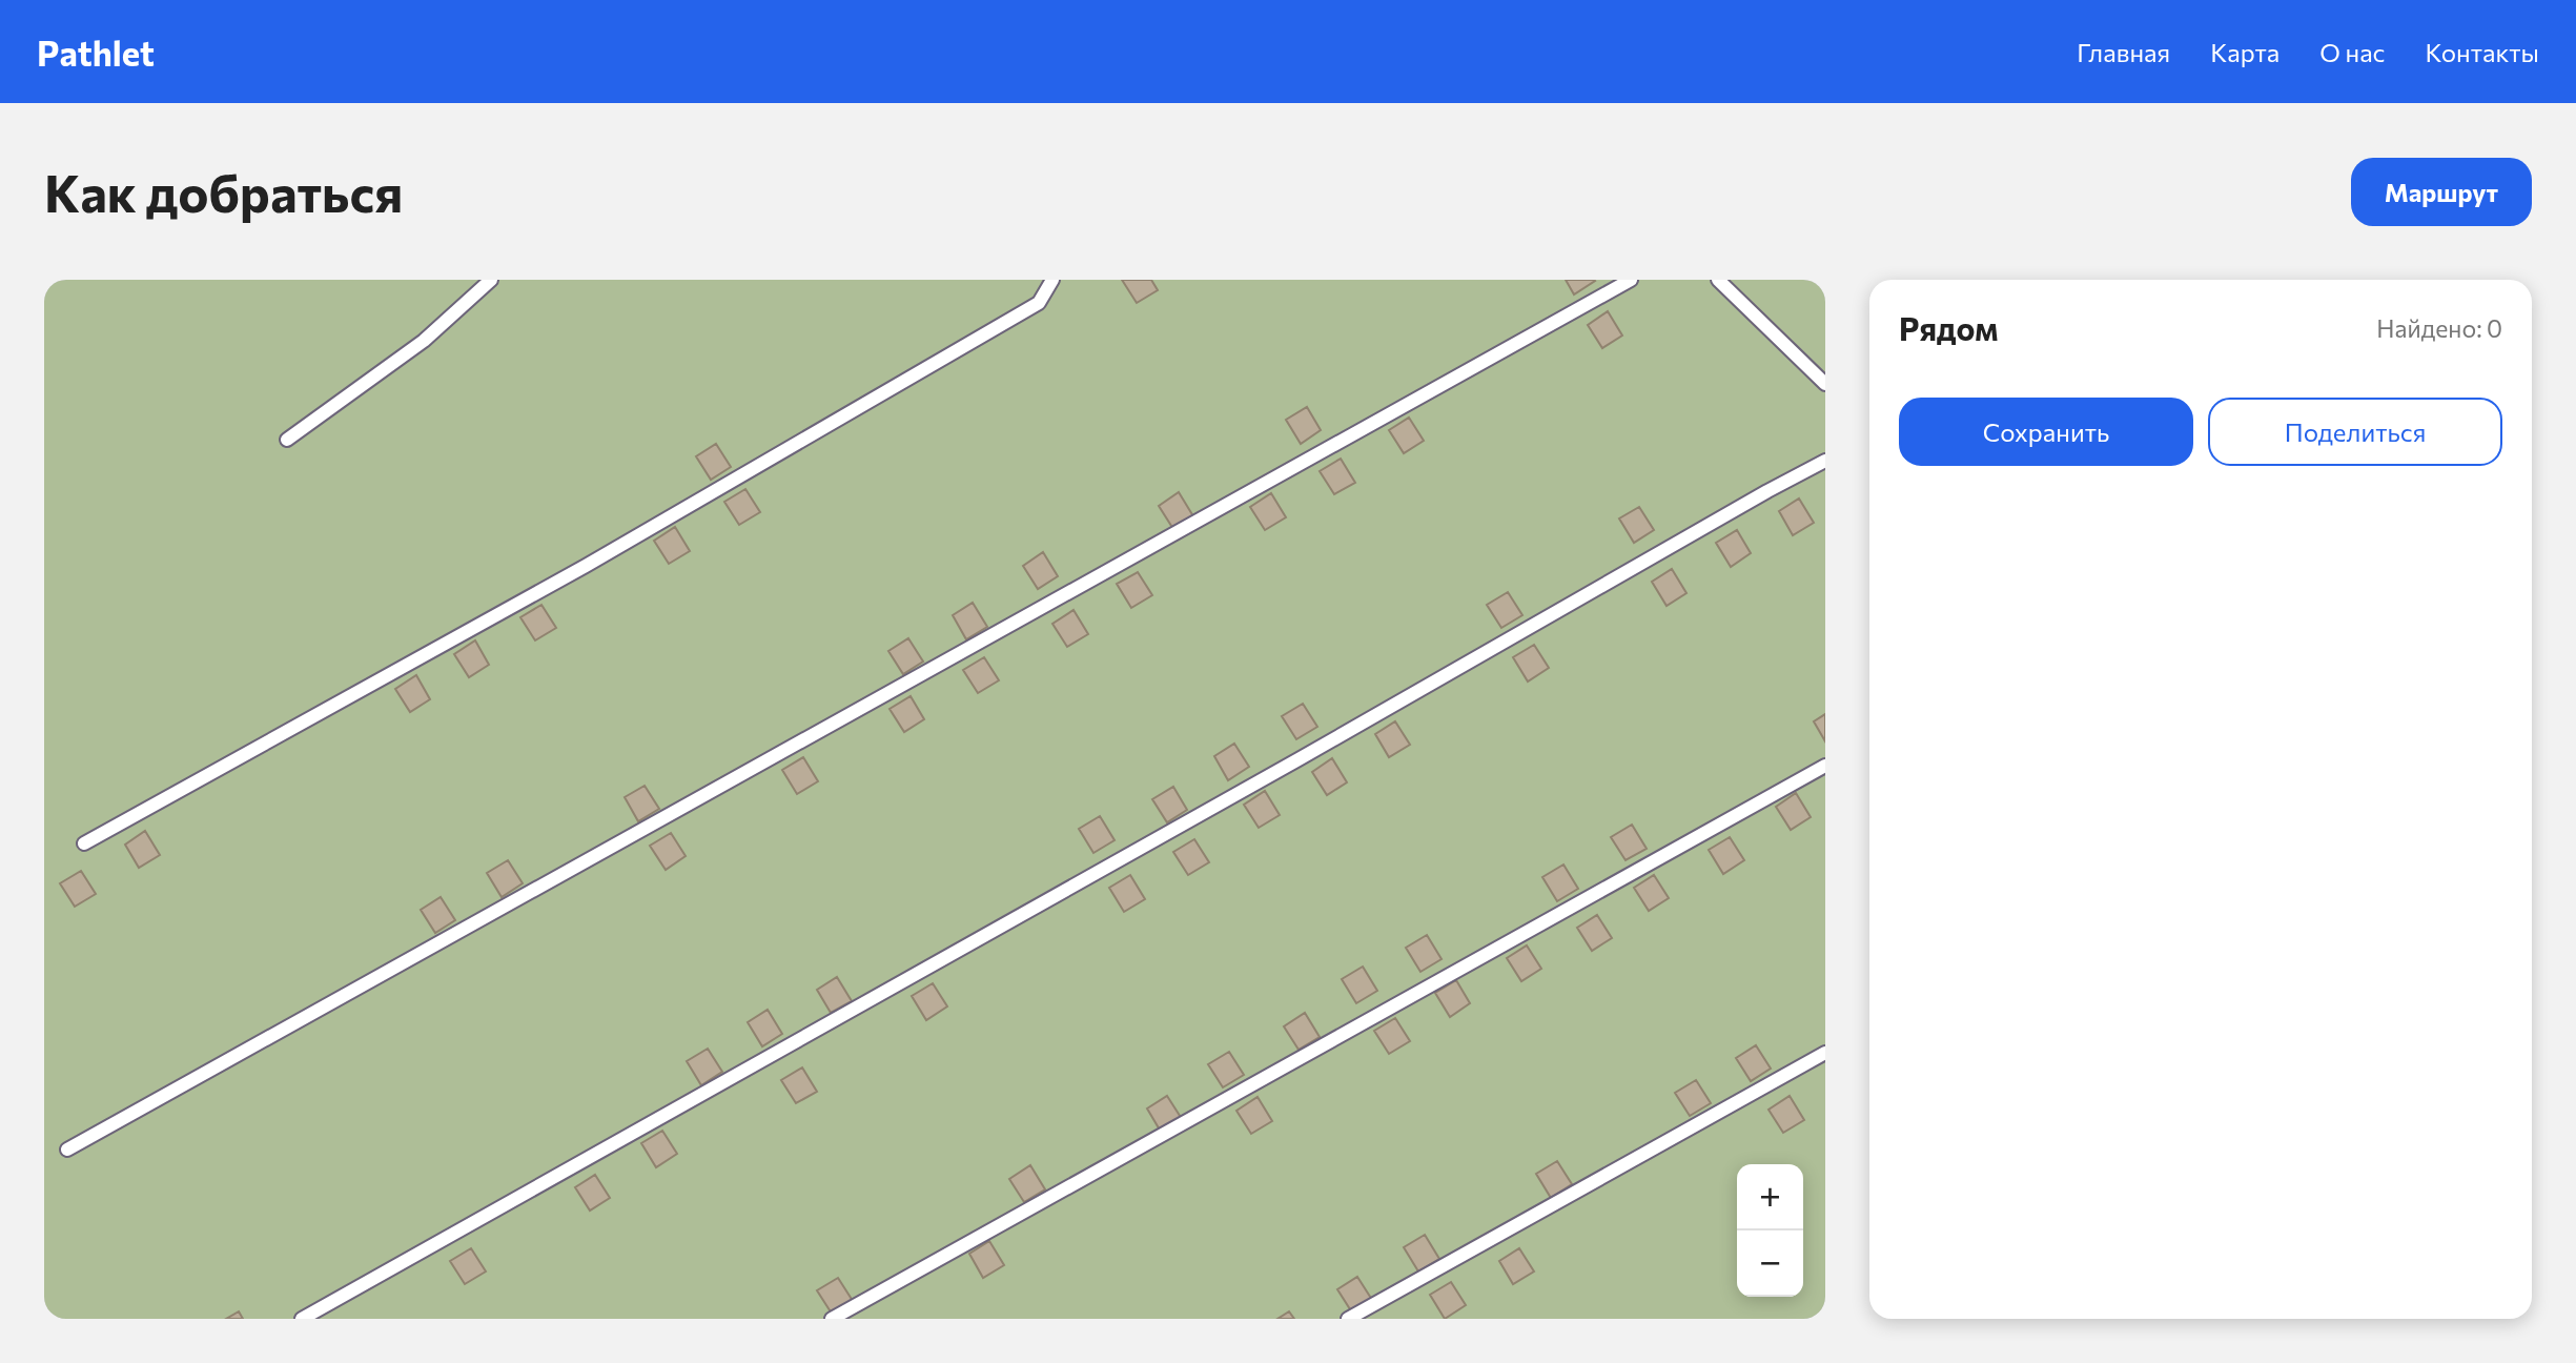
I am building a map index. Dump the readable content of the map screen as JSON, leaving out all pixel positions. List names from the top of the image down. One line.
{"page":{"header":"Pathlet","nav":["Главная","Карта","О нас","Контакты"],"buttons":["Маршрут",["Сохранить","Поделиться"]],"title":"Как добраться","heading":["Рядом","Найдено: 0"],"map_buttons":["+","−"]}}
